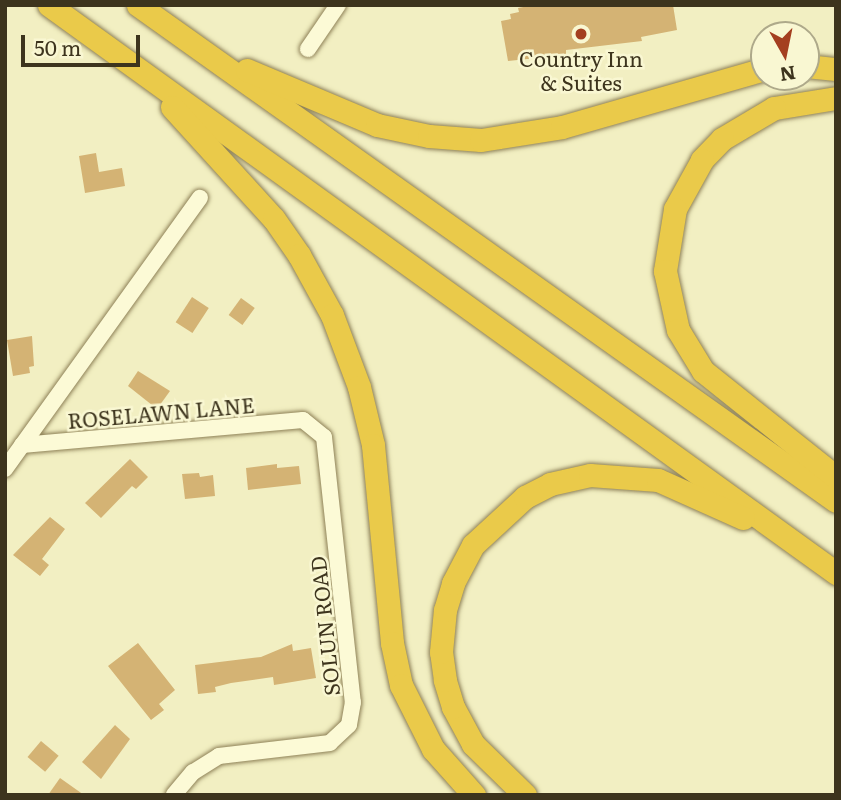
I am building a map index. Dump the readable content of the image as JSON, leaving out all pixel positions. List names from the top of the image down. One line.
{"streets":{"street":["ROSELAWN LANE","SOLUN ROAD"]},"crossings":[["ROSELAWN LANE","SOLUN ROAD"]],"places":["Country Inn & Suites"],"scale_bar":"50 m","north":"bottom"}
